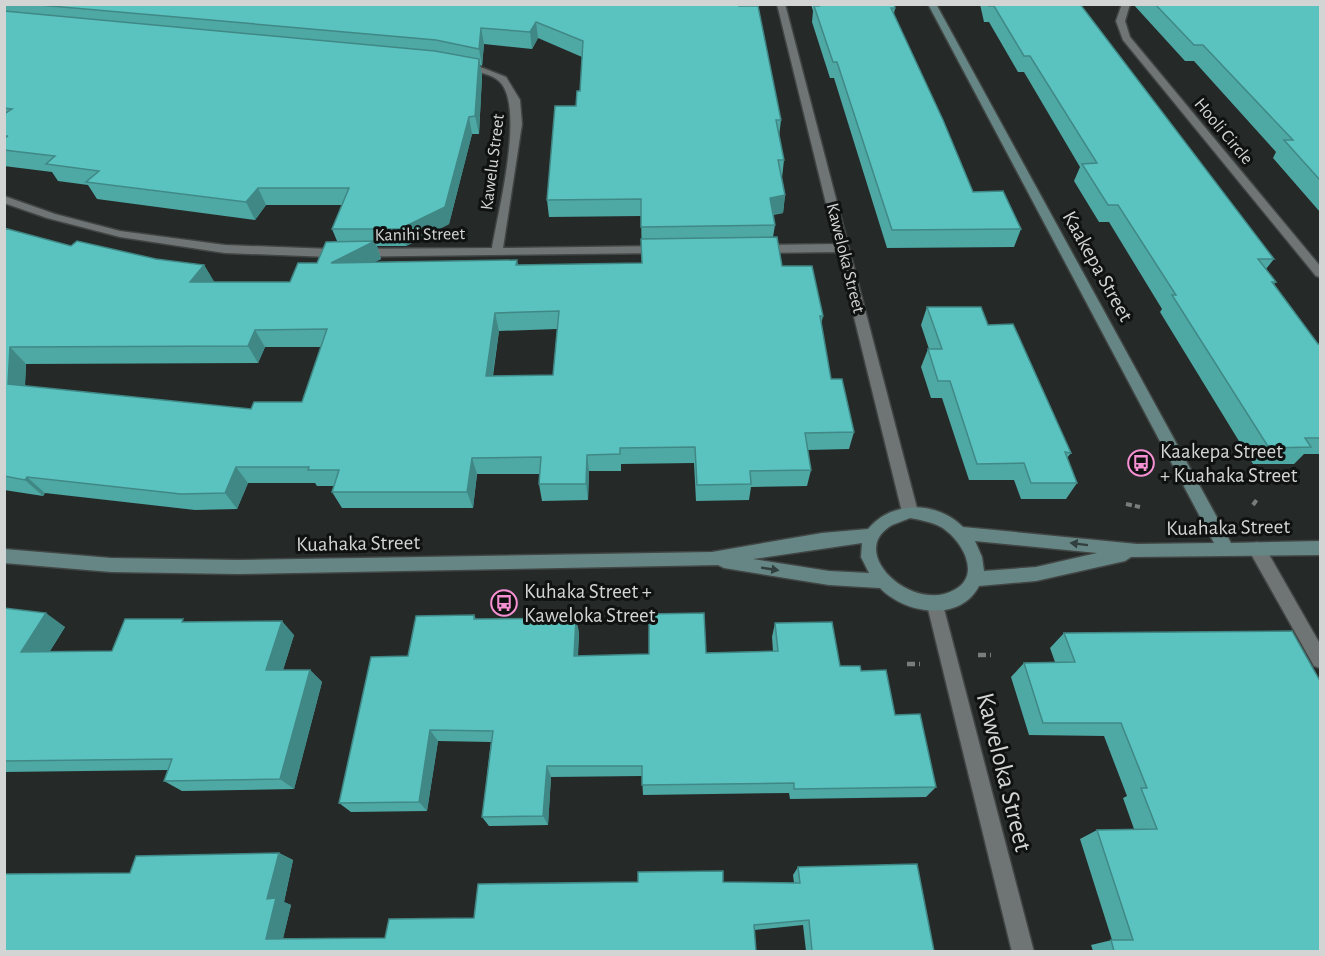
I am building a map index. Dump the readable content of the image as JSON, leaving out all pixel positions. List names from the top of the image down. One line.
{"streets":{"street":["Hooli Circle","Kawelu Street","Kanihi Street","Kaweloka Street","Kaakepa Street","Kuahaka Street"]},"crossings":[["Kawelu Street","Kanihi Street"],["Kaweloka Street","Kuahaka Street"],["Kaakepa Street","Kuahaka Street"]],"places":{"bus stop":["Kaakepa Street + Kuahaka Street","Kuhaka Street + Kaweloka Street"]}}
